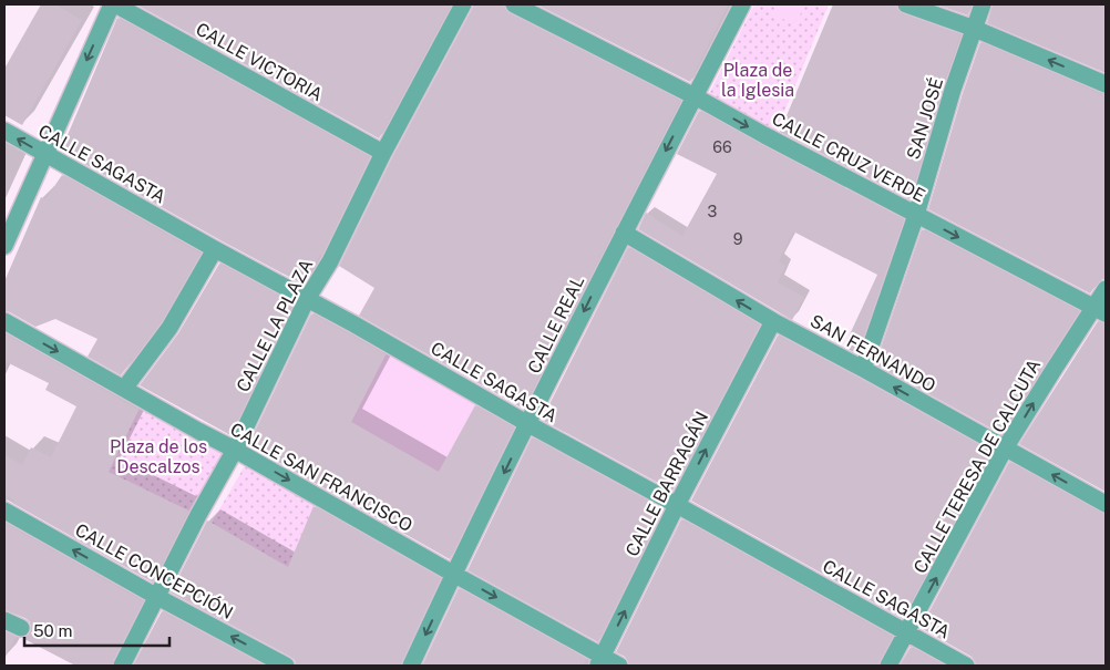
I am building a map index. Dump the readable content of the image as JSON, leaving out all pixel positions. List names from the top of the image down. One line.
{"streets":{"street":["CALLE VICTORIA","SAN JOSÉ","CALLE CRUZ VERDE","CALLE SAGASTA","CALLE REAL","CALLE LA PLAZA","SAN FERNANDO","CALLE TERESA DE CALCUTA","CALLE SAN FRANCISCO","CALLE BARRAGÁN","CALLE CONCEPCIÓN"]},"crossings":[["CALLE VICTORIA","CALLE LA PLAZA"],["SAN JOSÉ","CALLE CRUZ VERDE"],["SAN JOSÉ","SAN FERNANDO"],["CALLE CRUZ VERDE","CALLE REAL"],["CALLE CRUZ VERDE","CALLE TERESA DE CALCUTA"],["CALLE SAGASTA","CALLE REAL"],["CALLE SAGASTA","CALLE LA PLAZA"],["CALLE SAGASTA","CALLE TERESA DE CALCUTA"],["CALLE SAGASTA","CALLE BARRAGÁN"],["CALLE REAL","SAN FERNANDO"],["CALLE REAL","CALLE SAN FRANCISCO"],["CALLE LA PLAZA","CALLE SAN FRANCISCO"],["CALLE LA PLAZA","CALLE CONCEPCIÓN"],["SAN FERNANDO","CALLE TERESA DE CALCUTA"],["SAN FERNANDO","CALLE BARRAGÁN"],["CALLE SAN FRANCISCO","CALLE BARRAGÁN"]],"one_way":["CALLE CRUZ VERDE","CALLE REAL","SAN FERNANDO","CALLE TERESA DE CALCUTA","CALLE SAN FRANCISCO","CALLE BARRAGÁN","CALLE CONCEPCIÓN"],"parks":["Plaza de la Iglesia","Plaza de los Descalzos"],"house_numbers":["66","3","9"],"scale_bar":"50 m"}
